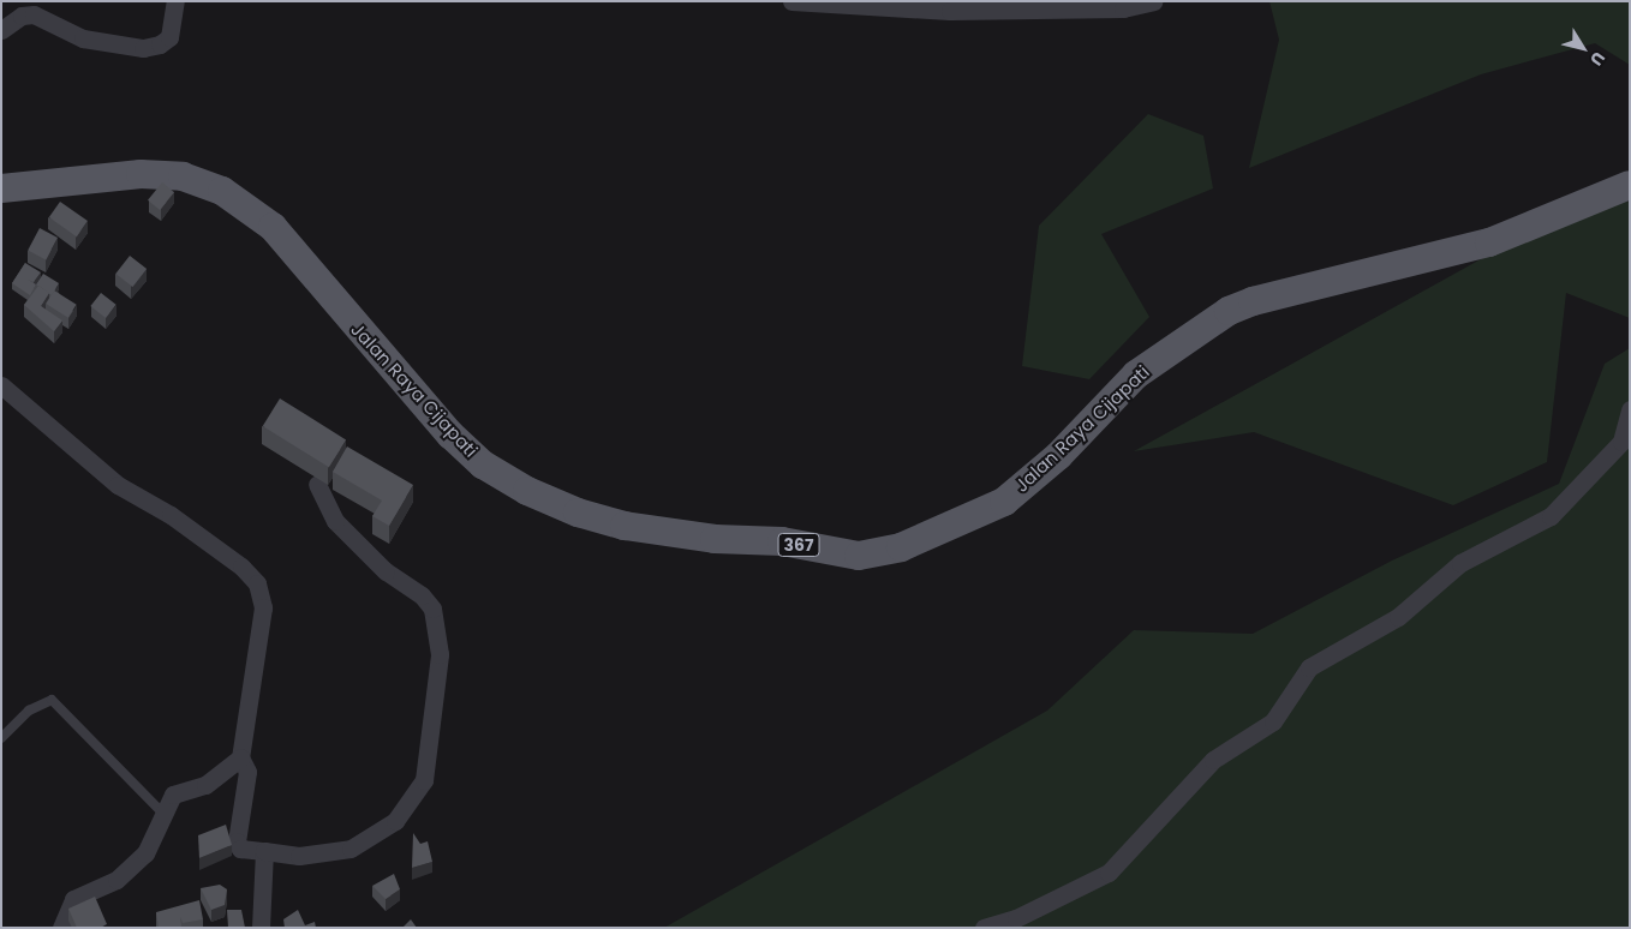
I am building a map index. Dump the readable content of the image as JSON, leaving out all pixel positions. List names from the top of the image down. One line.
{"streets":{"main road":["Jalan Raya Cijapati","367"]},"north":"bottom right"}
